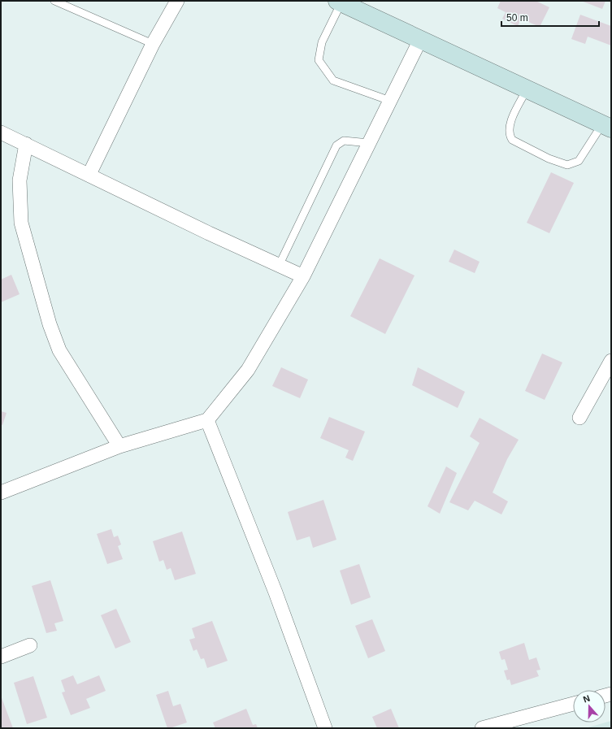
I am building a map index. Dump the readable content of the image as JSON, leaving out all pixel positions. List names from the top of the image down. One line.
{"scale_bar":"50 m","north":"top"}
